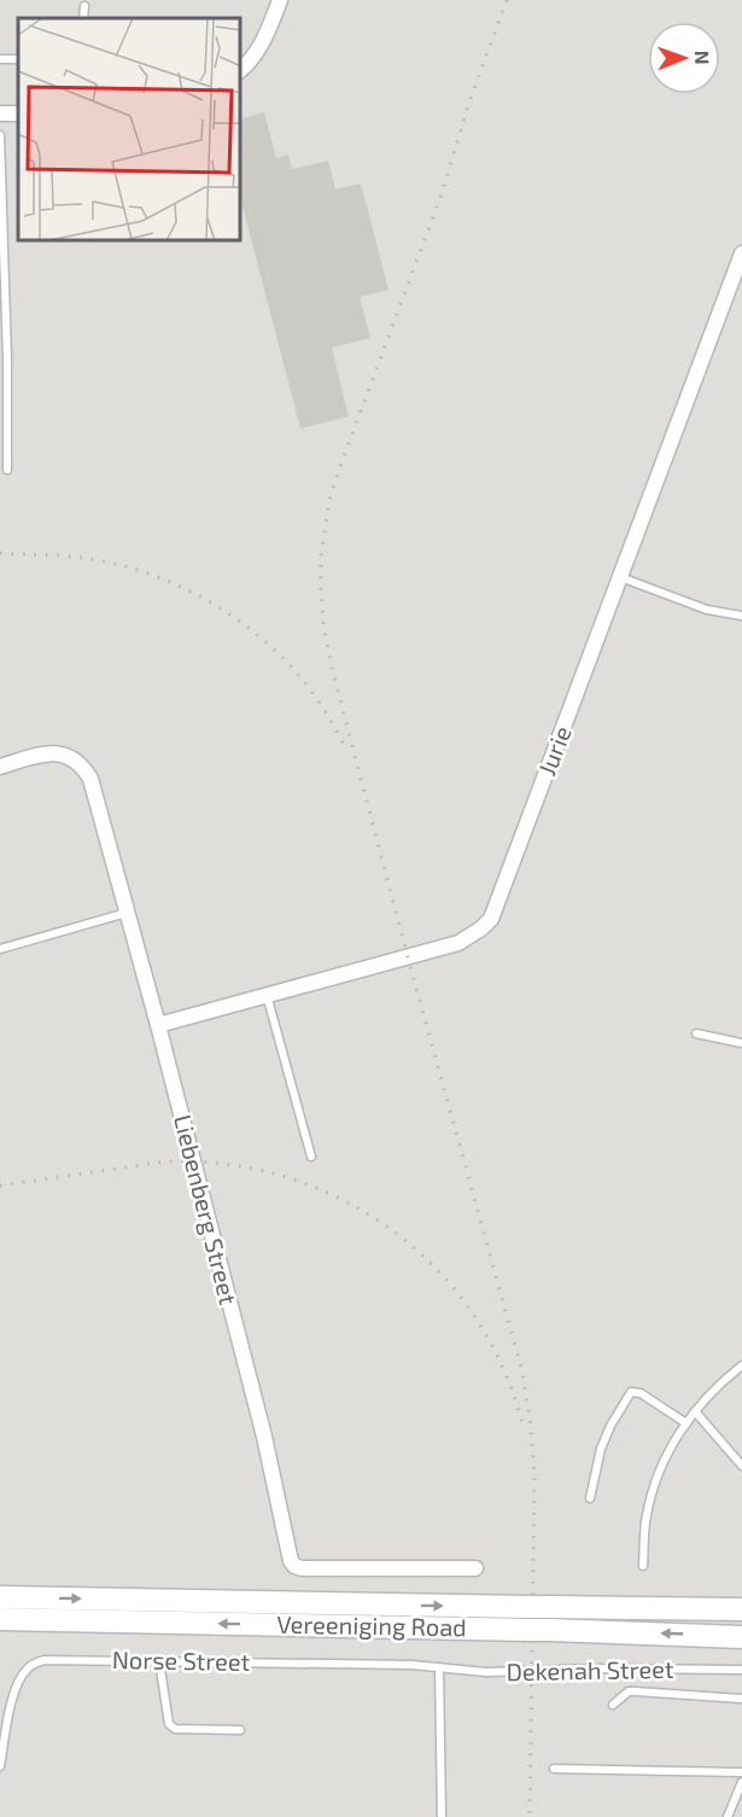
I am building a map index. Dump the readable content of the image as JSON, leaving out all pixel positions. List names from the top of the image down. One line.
{"streets":{"main road":["Vereeniging Road"],"street":["Jurie","Liebenberg Street"],"lane":["Norse Street","Dekenah Street"]},"crossings":[["Jurie","Liebenberg Street"],["Norse Street","Dekenah Street"]],"north":"right"}
